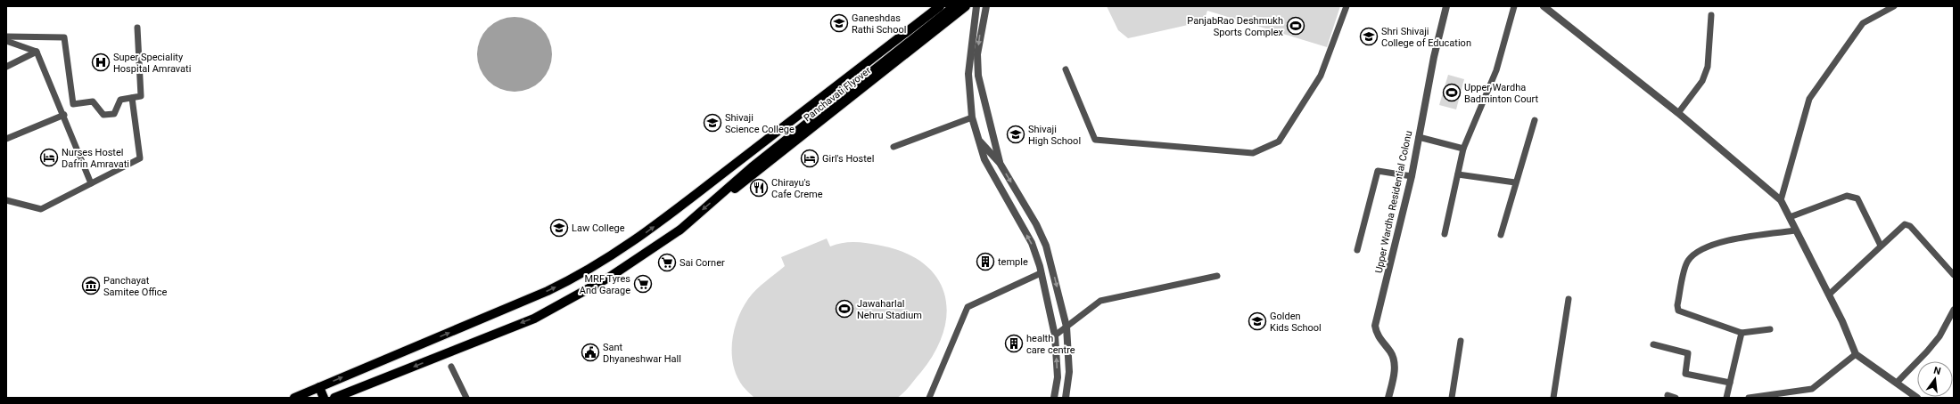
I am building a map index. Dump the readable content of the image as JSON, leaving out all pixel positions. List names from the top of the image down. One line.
{"streets":{"main road":["Panchavati Flyover"],"street":["Upper Wardha Residential Colonu"]},"places":{"school or university":["Ganeshdas Rathi School","Shri Shivaji College of Education","Shivaji Science College","Shivaji High School","Law College","Golden Kids School"],"sports":["PanjabRao Deshmukh Sports Complex","Upper Wardha Badminton Court","Jawaharlal Nehru Stadium"],"hospital":["Super Speciality Hospital Amravati"],"hotel":["Nurses Hostel Dafrin Amravati","Girl's Hostel"],"restaurant":["Chirayu's Cafe Creme"],"building":["temple","health care centre"],"supermarket":["Sai Corner","MRF Tyres And Garage"],"museum":["Panchayat Samitee Office"],"public building":["Sant Dhyaneshwar Hall"]},"north":"top"}
